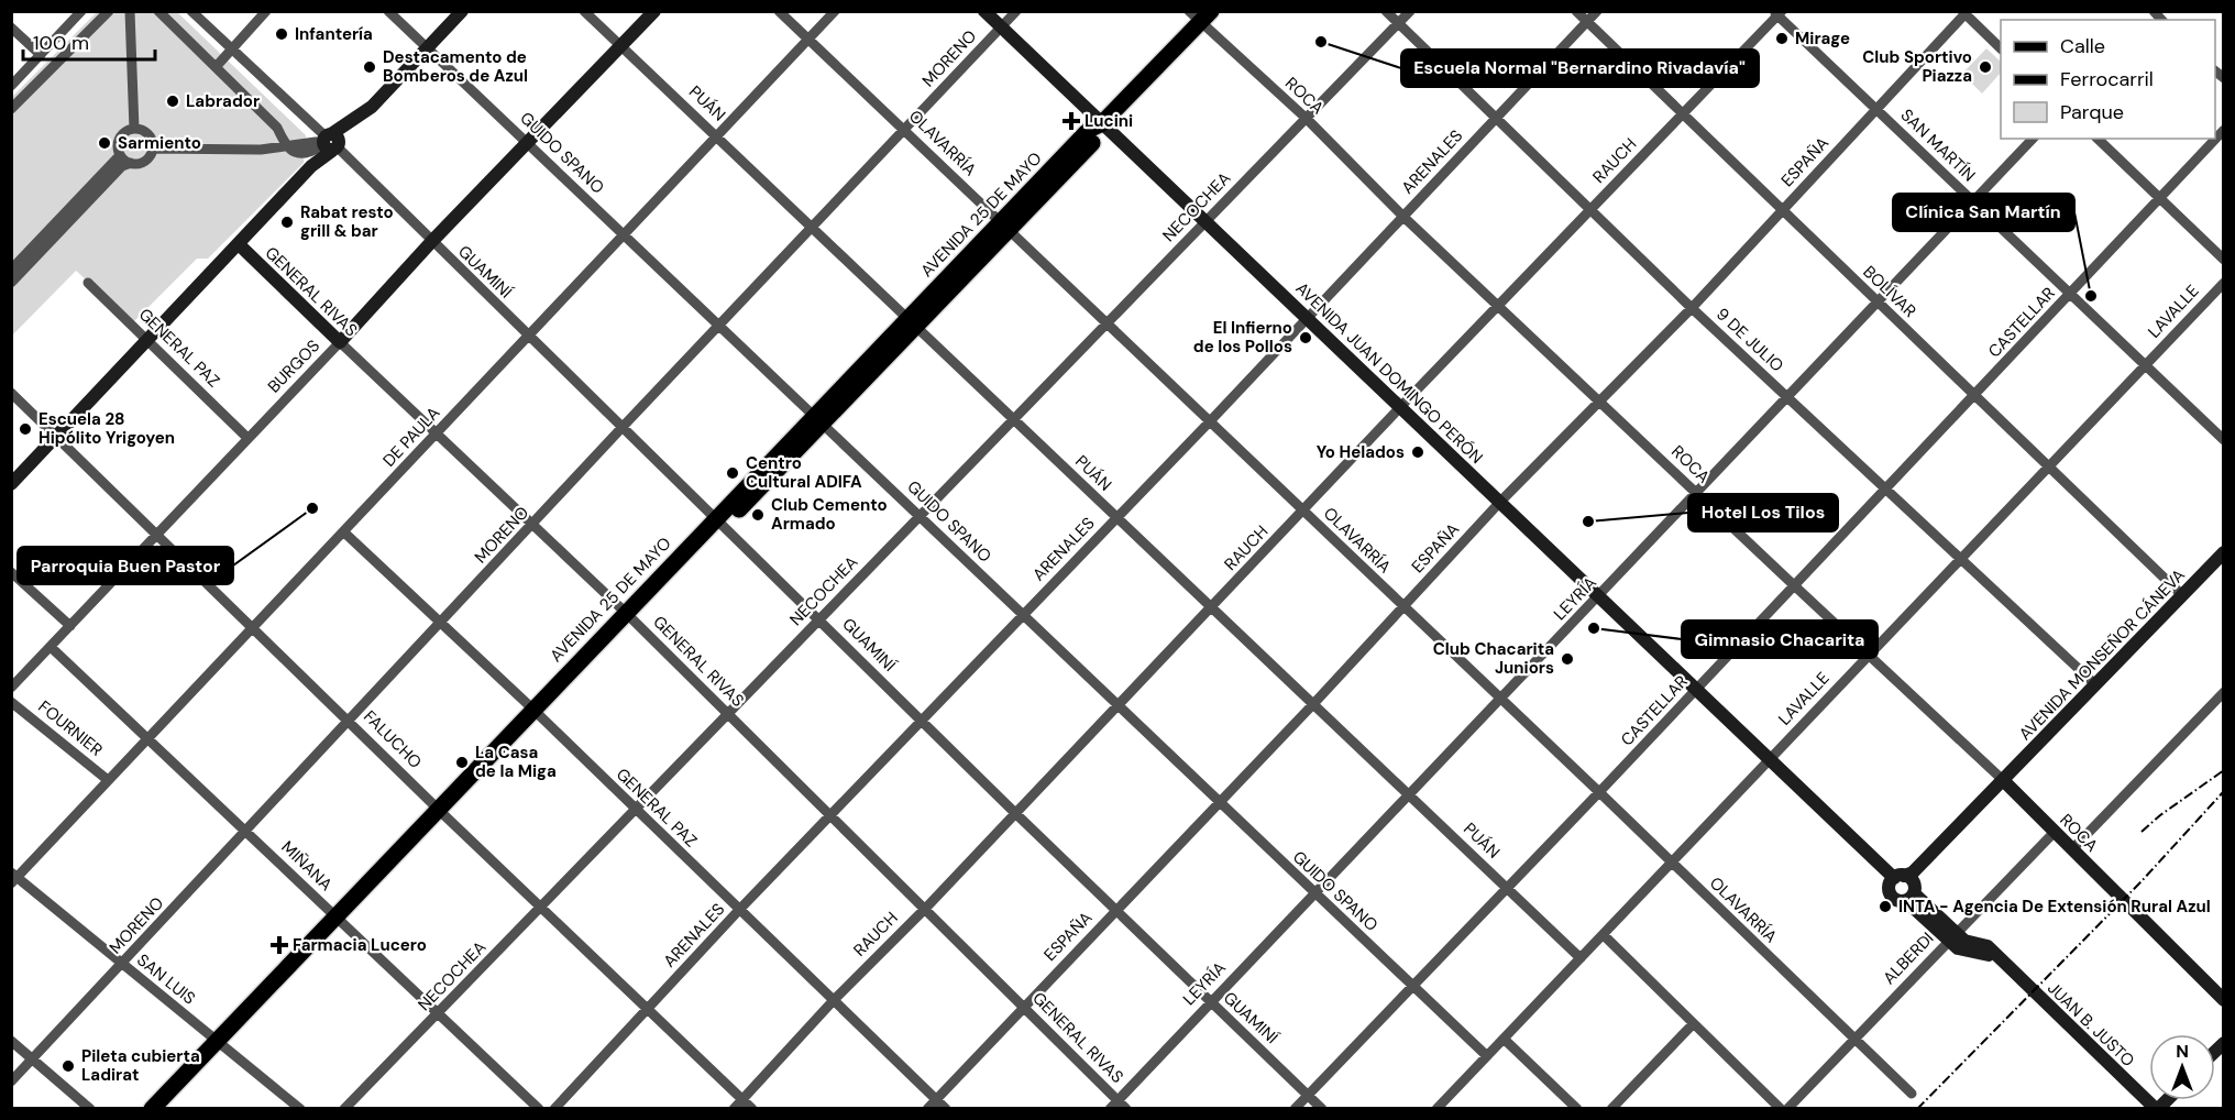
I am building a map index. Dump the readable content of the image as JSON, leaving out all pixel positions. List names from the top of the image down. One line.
{"streets":{"main road":["ROCA","AVENIDA 25 DE MAYO","GENERAL RIVAS","BURGOS","AVENIDA JUAN DOMINGO PERÓN","AVENIDA MONSEÑOR CÁNEVA","JUAN B. JUSTO"],"street":["MORENO","PUÁN","OLAVARRÍA","SAN MARTÍN","GUIDO SPANO","RAUCH","ARENALES","ESPAÑA","NECOCHEA","GUAMINÍ","BOLÍVAR","LAVALLE","CASTELLAR","9 DE JULIO","GENERAL PAZ","DE PAULA","LEYRÍA","FOURNIER","FALUCHO","MIÑANA","ALBERDI","SAN LUIS"]},"crossings":[["MORENO","PUÁN"],["MORENO","OLAVARRÍA"],["MORENO","GUIDO SPANO"],["MORENO","GUAMINÍ"],["MORENO","GENERAL RIVAS"],["MORENO","GENERAL PAZ"],["MORENO","AVENIDA JUAN DOMINGO PERÓN"],["MORENO","FALUCHO"],["MORENO","MIÑANA"],["MORENO","SAN LUIS"],["ROCA","RAUCH"],["ROCA","ARENALES"],["ROCA","ESPAÑA"],["ROCA","NECOCHEA"],["ROCA","AVENIDA 25 DE MAYO"],["ROCA","LAVALLE"],["ROCA","CASTELLAR"],["ROCA","LEYRÍA"],["ROCA","AVENIDA MONSEÑOR CÁNEVA"],["ROCA","ALBERDI"],["PUÁN","RAUCH"],["PUÁN","ARENALES"],["PUÁN","ESPAÑA"],["PUÁN","NECOCHEA"],["PUÁN","AVENIDA 25 DE MAYO"],["PUÁN","LAVALLE"],["PUÁN","CASTELLAR"],["PUÁN","BURGOS"],["PUÁN","DE PAULA"],["PUÁN","LEYRÍA"],["OLAVARRÍA","RAUCH"],["OLAVARRÍA","ARENALES"],["OLAVARRÍA","ESPAÑA"],["OLAVARRÍA","NECOCHEA"],["OLAVARRÍA","AVENIDA 25 DE MAYO"],["OLAVARRÍA","LAVALLE"],["OLAVARRÍA","CASTELLAR"],["OLAVARRÍA","DE PAULA"],["OLAVARRÍA","LEYRÍA"],["OLAVARRÍA","ALBERDI"],["SAN MARTÍN","RAUCH"],["SAN MARTÍN","ESPAÑA"],["SAN MARTÍN","LAVALLE"],["SAN MARTÍN","CASTELLAR"],["SAN MARTÍN","LEYRÍA"],["GUIDO SPANO","RAUCH"],["GUIDO SPANO","ARENALES"],["GUIDO SPANO","ESPAÑA"],["GUIDO SPANO","NECOCHEA"],["GUIDO SPANO","AVENIDA 25 DE MAYO"],["GUIDO SPANO","LAVALLE"],["GUIDO SPANO","CASTELLAR"],["GUIDO SPANO","BURGOS"],["GUIDO SPANO","DE PAULA"],["GUIDO SPANO","LEYRÍA"],["RAUCH","GUAMINÍ"],["RAUCH","GENERAL RIVAS"],["RAUCH","BOLÍVAR"],["RAUCH","9 DE JULIO"],["RAUCH","GENERAL PAZ"],["RAUCH","AVENIDA JUAN DOMINGO PERÓN"],["RAUCH","FALUCHO"],["ARENALES","GUAMINÍ"],["ARENALES","GENERAL RIVAS"],["ARENALES","BOLÍVAR"],["ARENALES","9 DE JULIO"],["ARENALES","GENERAL PAZ"],["ARENALES","AVENIDA JUAN DOMINGO PERÓN"],["ARENALES","FALUCHO"],["ESPAÑA","GUAMINÍ"],["ESPAÑA","GENERAL RIVAS"],["ESPAÑA","BOLÍVAR"],["ESPAÑA","9 DE JULIO"],["ESPAÑA","GENERAL PAZ"],["ESPAÑA","AVENIDA JUAN DOMINGO PERÓN"],["NECOCHEA","GUAMINÍ"],["NECOCHEA","GENERAL RIVAS"],["NECOCHEA","9 DE JULIO"],["NECOCHEA","GENERAL PAZ"],["NECOCHEA","AVENIDA JUAN DOMINGO PERÓN"],["NECOCHEA","FALUCHO"],["NECOCHEA","MIÑANA"],["AVENIDA 25 DE MAYO","GUAMINÍ"],["AVENIDA 25 DE MAYO","GENERAL RIVAS"],["AVENIDA 25 DE MAYO","GENERAL PAZ"],["AVENIDA 25 DE MAYO","AVENIDA JUAN DOMINGO PERÓN"],["AVENIDA 25 DE MAYO","FALUCHO"],["AVENIDA 25 DE MAYO","MIÑANA"],["AVENIDA 25 DE MAYO","SAN LUIS"],["GUAMINÍ","CASTELLAR"],["GUAMINÍ","BURGOS"],["GUAMINÍ","DE PAULA"],["GUAMINÍ","LEYRÍA"],["GENERAL RIVAS","BURGOS"],["GENERAL RIVAS","DE PAULA"],["GENERAL RIVAS","LEYRÍA"],["BOLÍVAR","LAVALLE"],["BOLÍVAR","CASTELLAR"],["BOLÍVAR","LEYRÍA"],["BOLÍVAR","AVENIDA MONSEÑOR CÁNEVA"],["LAVALLE","9 DE JULIO"],["LAVALLE","AVENIDA JUAN DOMINGO PERÓN"],["CASTELLAR","9 DE JULIO"],["CASTELLAR","AVENIDA JUAN DOMINGO PERÓN"],["9 DE JULIO","LEYRÍA"],["9 DE JULIO","AVENIDA MONSEÑOR CÁNEVA"],["GENERAL PAZ","BURGOS"],["GENERAL PAZ","DE PAULA"],["BURGOS","FALUCHO"],["BURGOS","MIÑANA"],["AVENIDA JUAN DOMINGO PERÓN","LEYRÍA"],["AVENIDA JUAN DOMINGO PERÓN","AVENIDA MONSEÑOR CÁNEVA"],["AVENIDA JUAN DOMINGO PERÓN","ALBERDI"],["AVENIDA JUAN DOMINGO PERÓN","JUAN B. JUSTO"],["DE PAULA","FOURNIER"],["DE PAULA","FALUCHO"],["DE PAULA","MIÑANA"],["DE PAULA","SAN LUIS"]],"places":{"other":["Infantería","Mirage","Escuela Normal \"Bernardino Rivadavía\"","Destacamento de Bomberos de Azul","Club Sportivo Piazza","Labrador","Sarmiento","Rabat resto grill & bar","Clínica San Martín","El Infierno de los Pollos","Escuela 28 Hipólito Yrigoyen","Yo Helados","Centro Cultural ADIFA","Parroquia Buen Pastor","Club Cemento Armado","Hotel Los Tilos","Gimnasio Chacarita","Club Chacarita Juniors","La Casa de la Miga","INTA - Agencia De Extensión Rural Azul","Pileta cubierta Ladirat"],"health":["Lucini","Farmacia Lucero"]},"legend":["Calle","Ferrocarril","Parque"],"scale_bar":"100 m","north":"top"}
